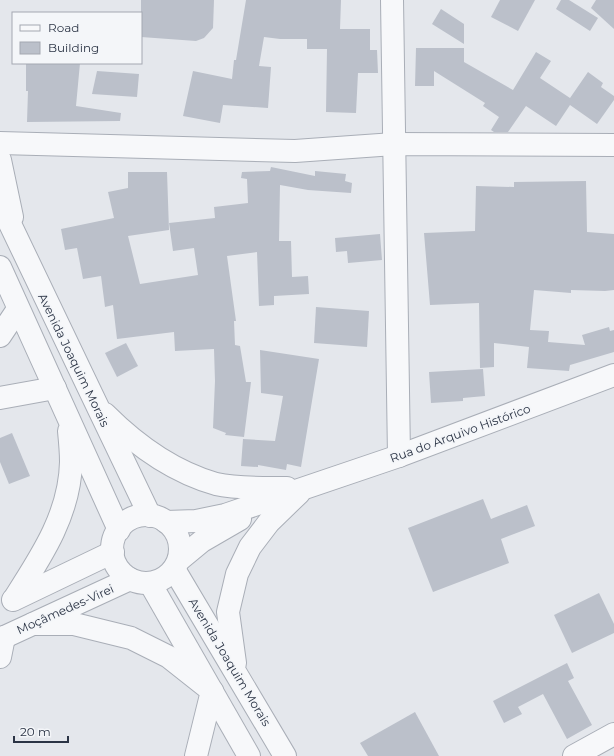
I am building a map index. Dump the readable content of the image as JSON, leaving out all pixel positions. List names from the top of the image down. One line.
{"streets":{"street":["Avenida Joaquim Morais","Rua do Arquivo Histórico","Moçâmedes-Virei"]},"crossings":[["Avenida Joaquim Morais","Moçâmedes-Virei"]],"legend":["Road","Building"],"scale_bar":"20 m"}
